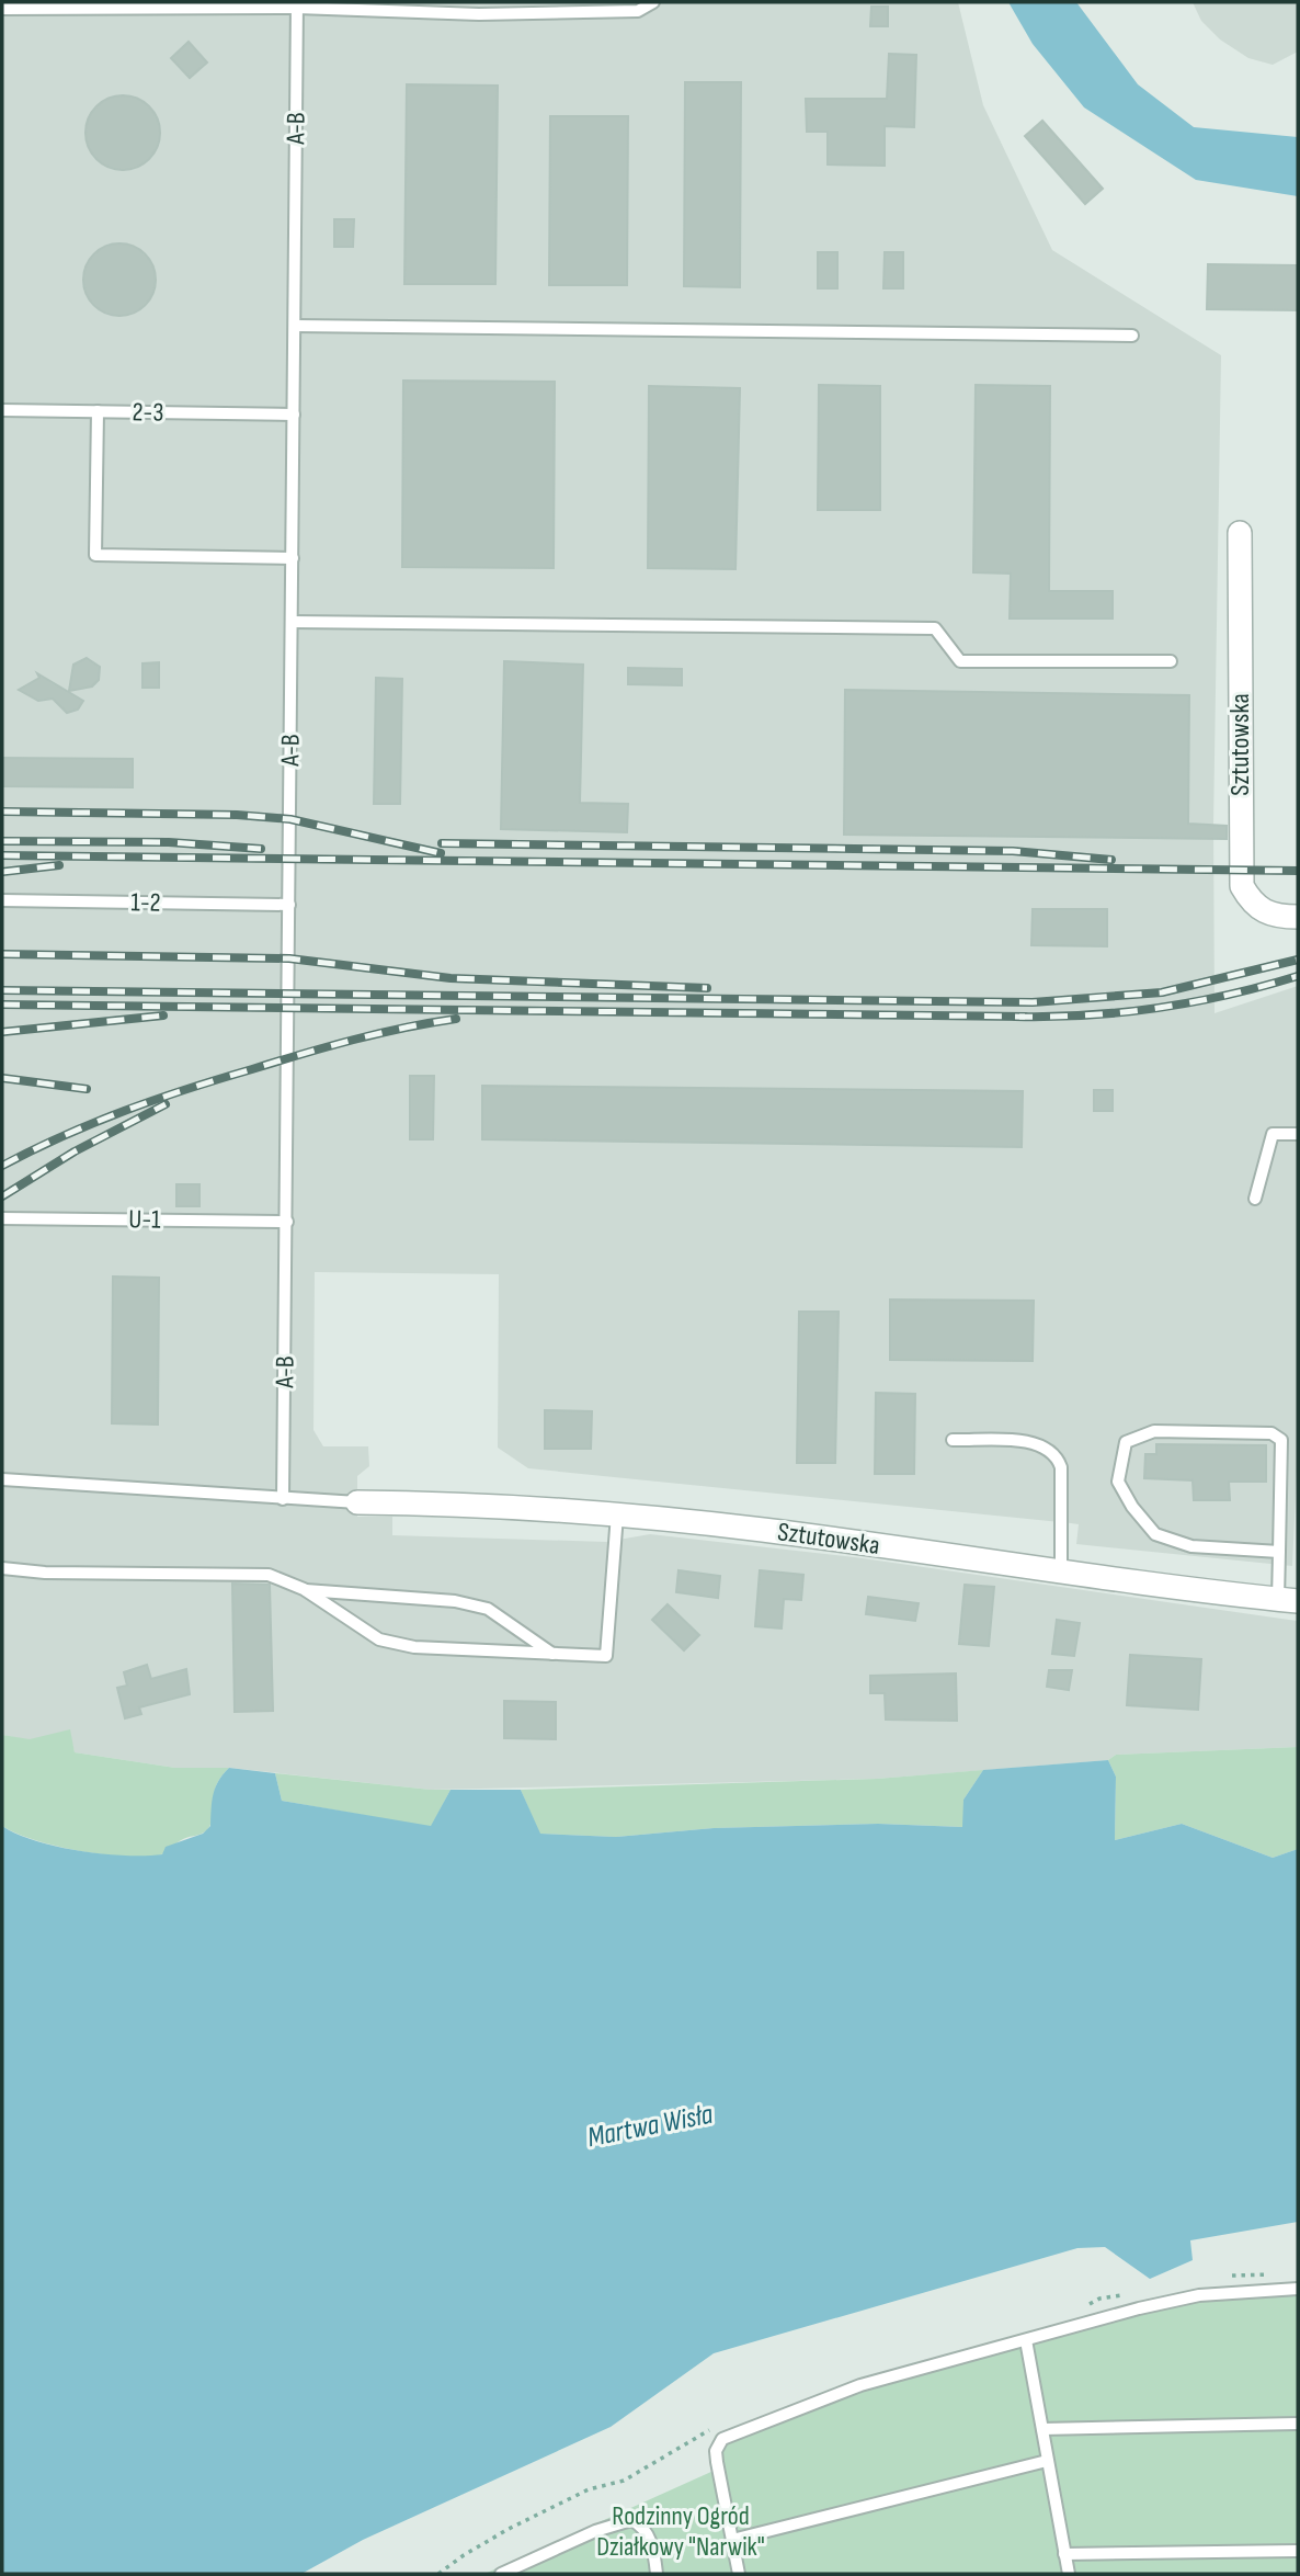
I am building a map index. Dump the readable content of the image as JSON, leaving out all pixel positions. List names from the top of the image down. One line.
{"streets":{"street":["Sztutowska"],"lane":["A-B","2-3","1-2","U-1"]},"crossings":[["A-B","2-3"],["A-B","1-2"],["A-B","U-1"]],"water":["Martwa Wisła"],"parks":["Rodzinny Ogród Działkowy \"Narwik\""]}
